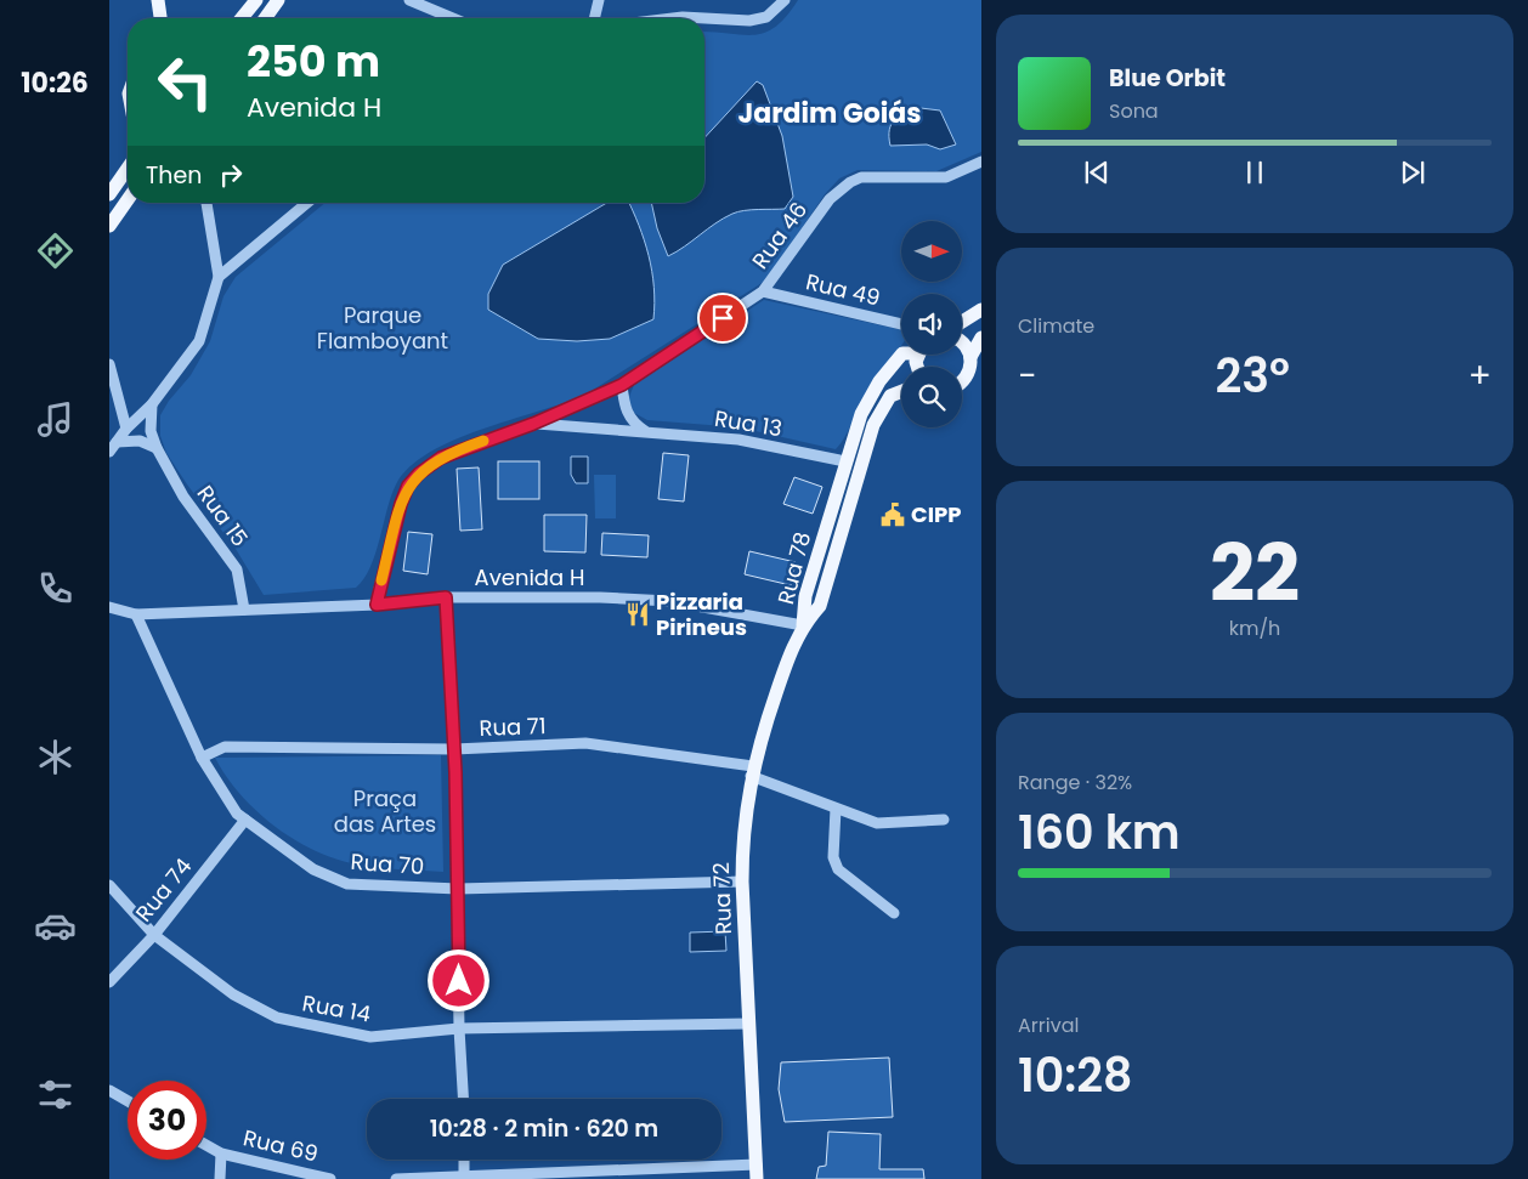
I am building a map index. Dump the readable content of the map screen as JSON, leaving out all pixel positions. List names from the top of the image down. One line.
{"streets":{"main road":["Rua 78","Rua 72"],"street":["Rua 46","Rua 49","Rua 13","Rua 15","Avenida H","Rua 71","Rua 70","Rua 74","Rua 14","Rua 69"]},"crossings":[["Rua 46","Rua 49"],["Rua 46","Rua 13"],["Rua 46","Avenida H"],["Rua 13","Rua 78"],["Rua 15","Avenida H"],["Rua 78","Avenida H"],["Rua 78","Rua 72"],["Avenida H","Rua 70"],["Avenida H","Rua 72"],["Rua 71","Rua 70"],["Rua 71","Rua 72"],["Rua 70","Rua 74"],["Rua 70","Rua 72"],["Rua 74","Rua 14"],["Rua 72","Rua 14"]],"districts":["Jardim Goiás"],"parks":["Parque Flamboyant","Praça das Artes"],"places":{"public building":["CIPP"],"restaurant":["Pizzaria Pirineus"]},"north":"right","page":{"tabs":"10:26","turn":["250 m","Avenida H"],"song":["Blue Orbit","Sona"],"then":"Then","tile":["Climate",["22","km/h"],["Range · 32%","160 km"],["Arrival","10:28"]],"heat":["−","23°","+"],"limit":"30","trip":"10:28 · 2 min · 620 m"}}
